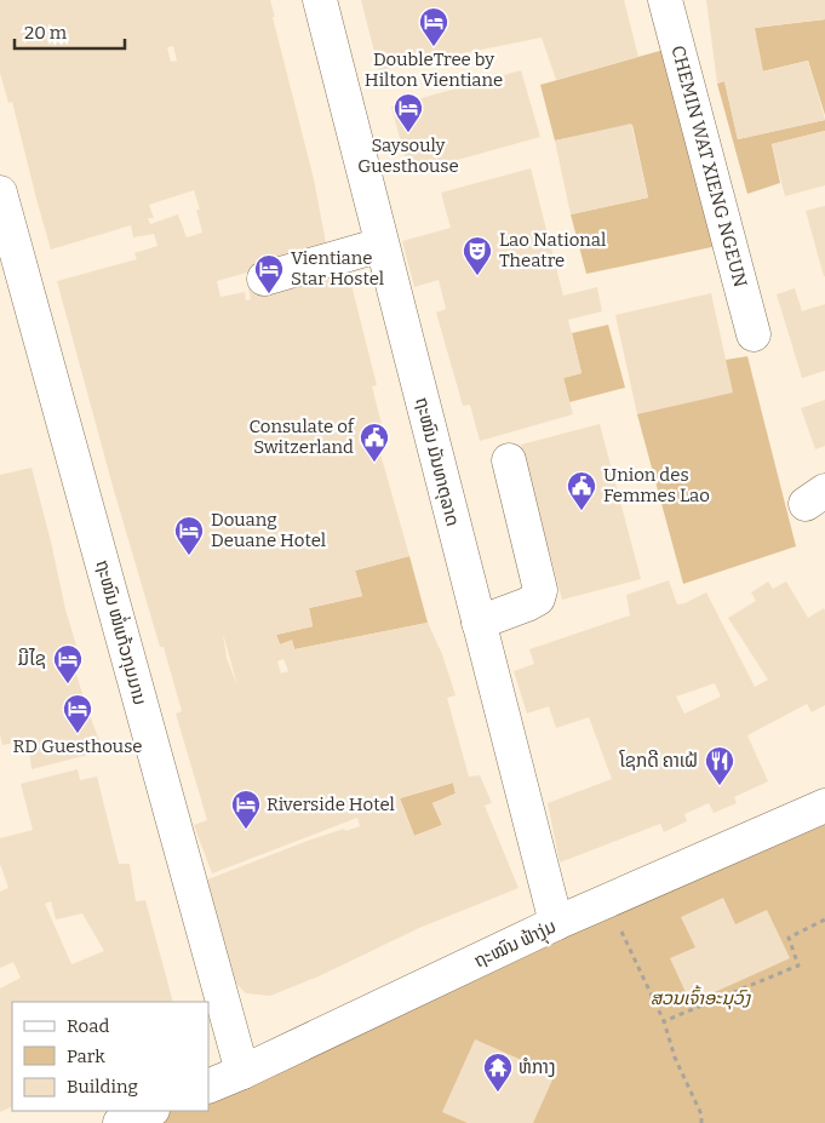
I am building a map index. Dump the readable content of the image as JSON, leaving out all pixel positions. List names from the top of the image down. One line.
{"streets":{"street":["CHEMIN WAT XIENG NGEUN","ຖະໜົນ ມັນທາຕຸລາດ","ຖະໜົນ ໜໍ່ແກ້ວກຸມມານ","ຖະໝົນ ຟ້າງຸ່ມ"]},"crossings":[["ຖະໜົນ ມັນທາຕຸລາດ","ຖະໝົນ ຟ້າງຸ່ມ"],["ຖະໜົນ ໜໍ່ແກ້ວກຸມມານ","ຖະໝົນ ຟ້າງຸ່ມ"]],"parks":["ສວນເຈົ້າອະນຸວົງ"],"places":{"hotel":["DoubleTree by Hilton Vientiane","Saysouly Guesthouse","Vientiane Star Hostel","Douang Deuane Hotel","ມີໄຊ","RD Guesthouse","Riverside Hotel"],"theatre":["Lao National Theatre"],"public building":["Consulate of Switzerland","Union des Femmes Lao"],"restaurant":["ໂຊກດີ ຄາເຝ້"],"temple":["ຫໍກາງ"]},"legend":["Road","Park","Building"],"scale_bar":"20 m"}
